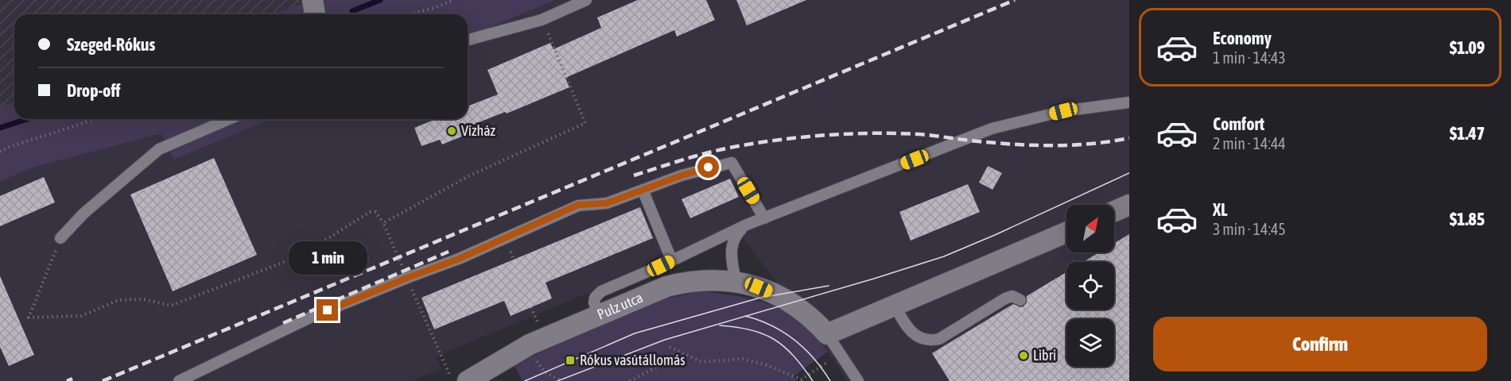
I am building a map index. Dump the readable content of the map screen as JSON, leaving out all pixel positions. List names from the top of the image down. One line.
{"streets":{"street":["Pulz utca"]},"places":{"other":["Vízház","Libri"],"transit":["Rókus vasútállomás"]},"north":"top right","page":{"list":[{"name":"Economy","note":"1 min · 14:43","value":"$1.09"},{"name":"Comfort","note":"2 min · 14:44","value":"$1.47"},{"name":"XL","note":"3 min · 14:45","value":"$1.85"}],"banner":["Szeged-Rókus","Drop-off"],"bubble":"1 min","buttons":"Confirm"}}
